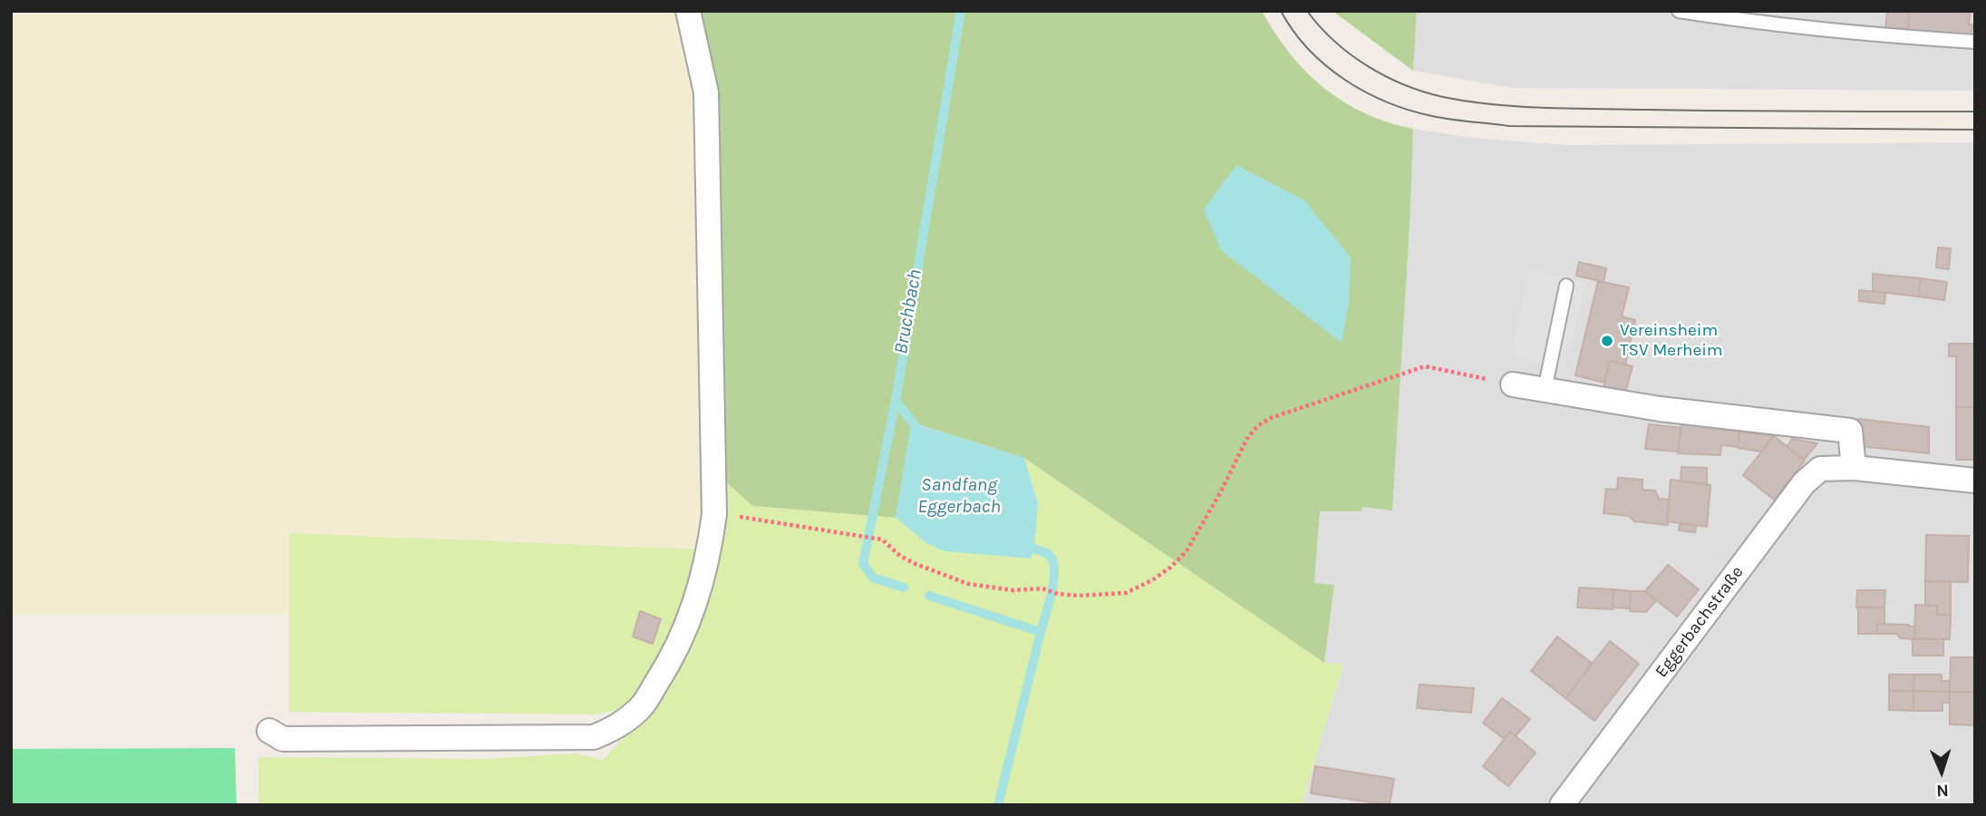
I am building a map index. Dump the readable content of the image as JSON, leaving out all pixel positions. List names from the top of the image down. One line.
{"streets":{"street":["Eggerbachstraße"]},"water":["Bruchbach","Sandfang Eggerbach"],"places":["Vereinsheim TSV Merheim"],"north":"bottom"}
